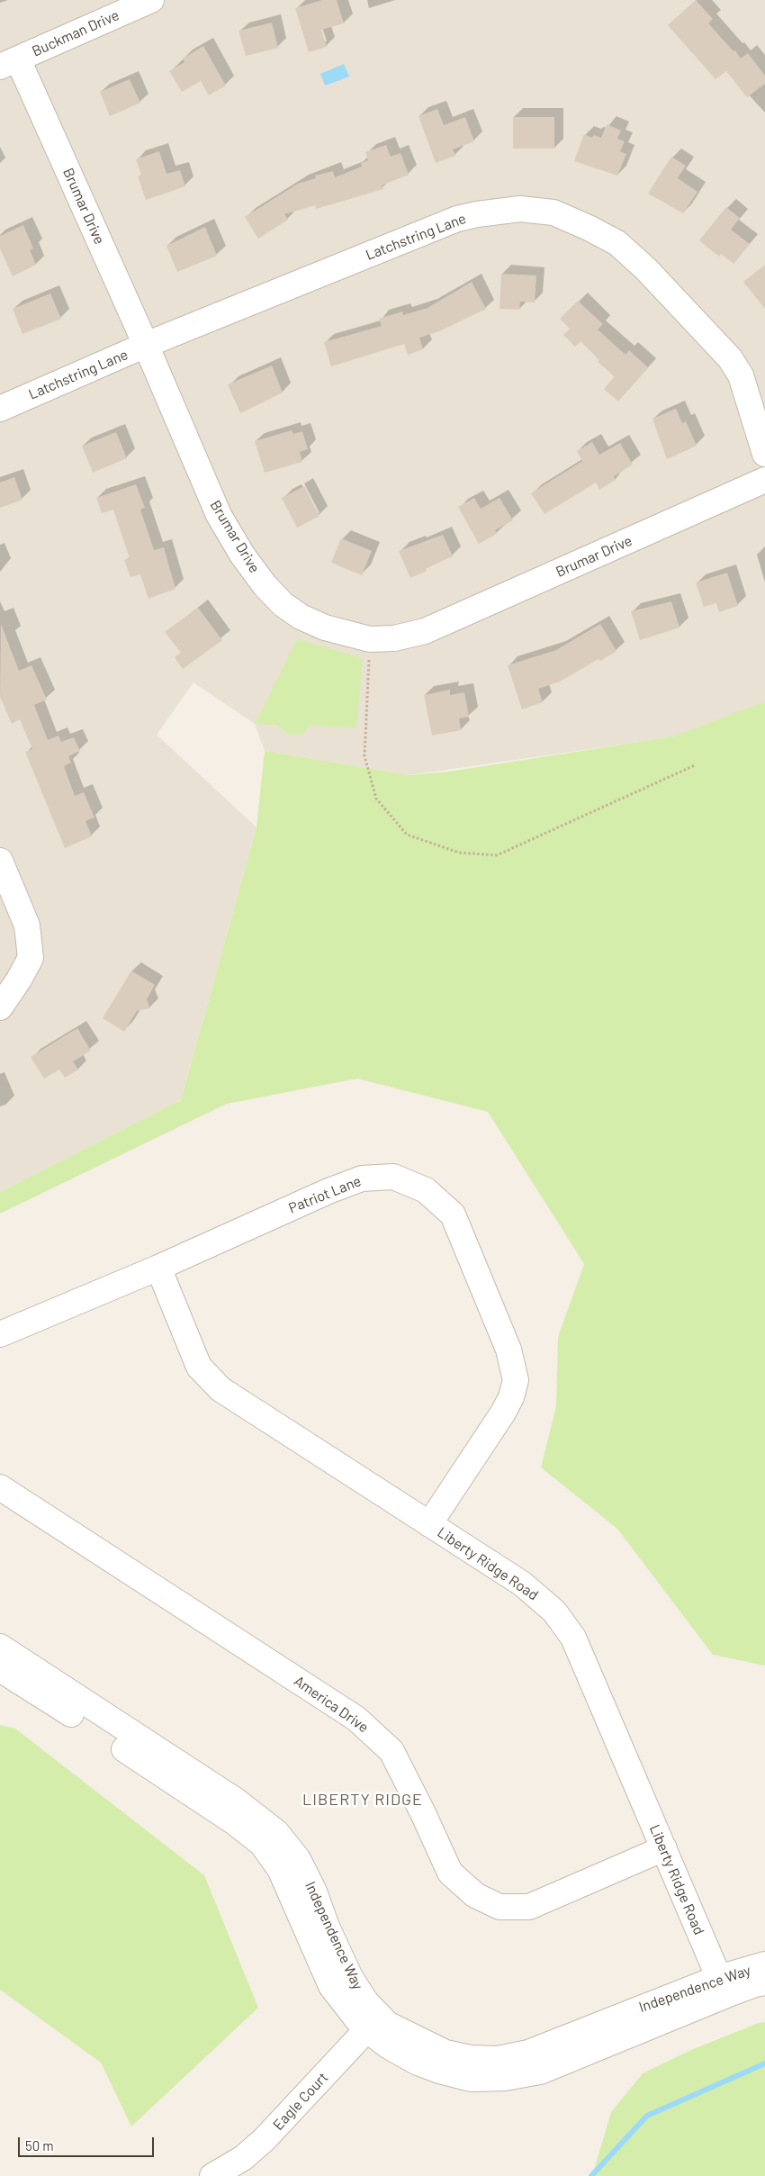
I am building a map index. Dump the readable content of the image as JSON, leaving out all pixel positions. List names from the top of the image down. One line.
{"streets":{"street":["Buckman Drive","Brumar Drive","Latchstring Lane","Patriot Lane","Liberty Ridge Road","America Drive","Independence Way","Eagle Court"]},"crossings":[["Buckman Drive","Brumar Drive"],["Brumar Drive","Latchstring Lane"],["Patriot Lane","Liberty Ridge Road"],["Liberty Ridge Road","America Drive"],["Liberty Ridge Road","Independence Way"],["Independence Way","Eagle Court"]],"districts":["LIBERTY RIDGE"],"scale_bar":"50 m"}
